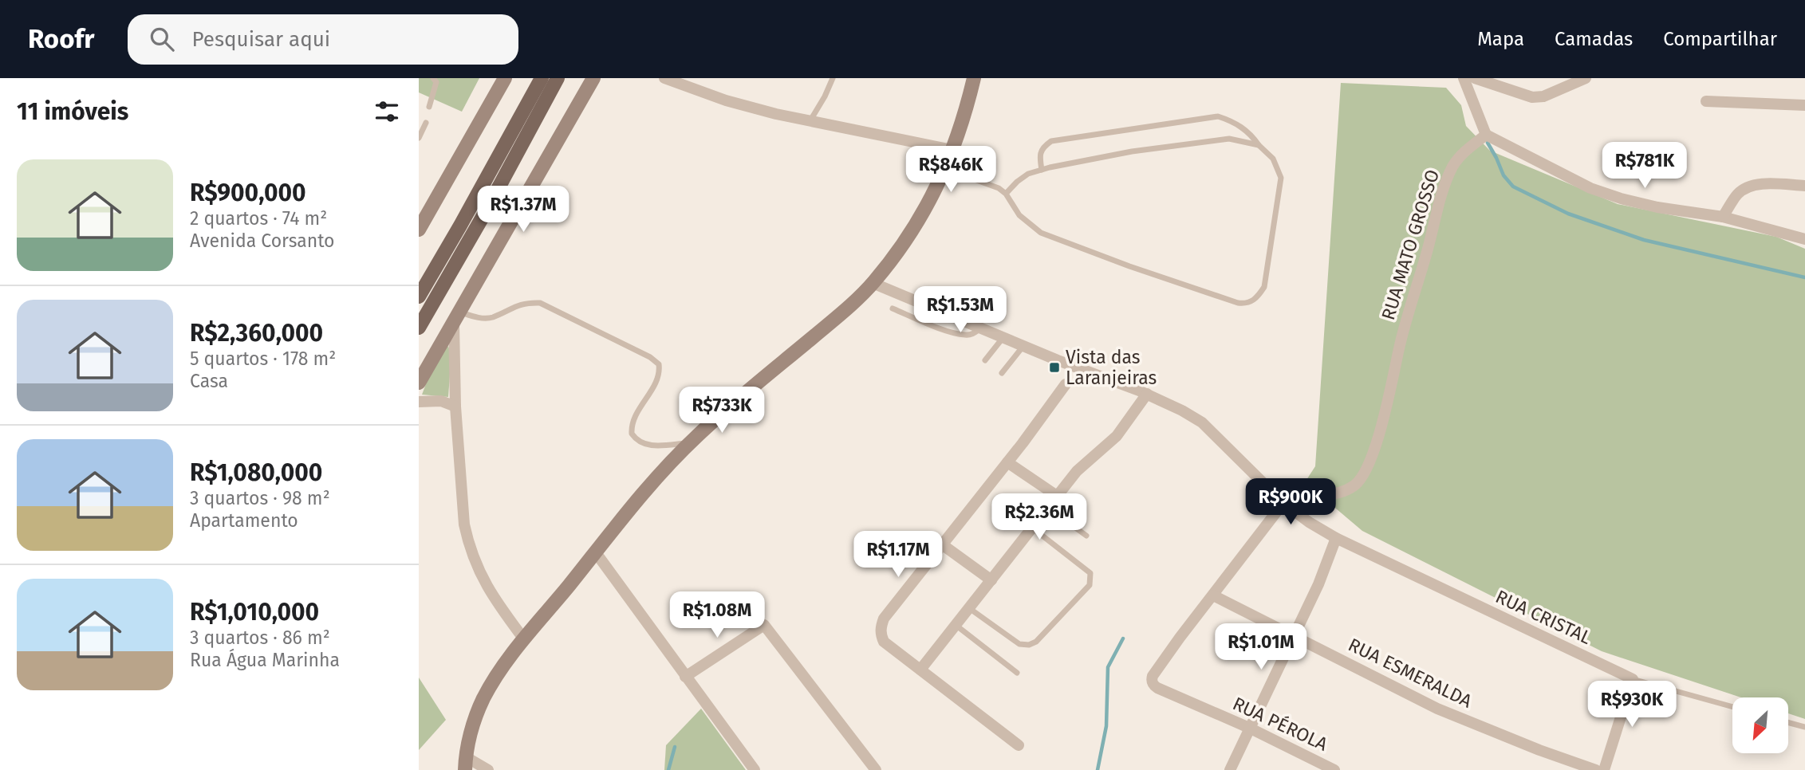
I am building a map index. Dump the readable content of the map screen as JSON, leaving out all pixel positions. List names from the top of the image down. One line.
{"streets":{"street":["RUA MATO GROSSO","RUA CRISTAL","RUA ESMERALDA","RUA PÉROLA"]},"crossings":[["RUA MATO GROSSO","RUA CRISTAL"],["RUA ESMERALDA","RUA PÉROLA"]],"places":{"transit":["Vista das Laranjeiras"]},"north":"bottom left","page":{"header":"Roofr","search":"Pesquisar aqui","nav":["Mapa","Camadas","Compartilhar"],"heading":"11 imóveis","price":["R$781K","R$846K","R$1.37M","R$1.53M","R$733K","R$900K","R$2.36M","R$1.17M","R$1.08M","R$1.01M","R$930K"],"list":[{"name":"R$900,000","note":"2 quartos · 74 m² · Avenida Corsanto"},{"name":"R$2,360,000","note":"5 quartos · 178 m² · Casa"},{"name":"R$1,080,000","note":"3 quartos · 98 m² · Apartamento"},{"name":"R$1,010,000","note":"3 quartos · 86 m² · Rua Água Marinha"}]}}
